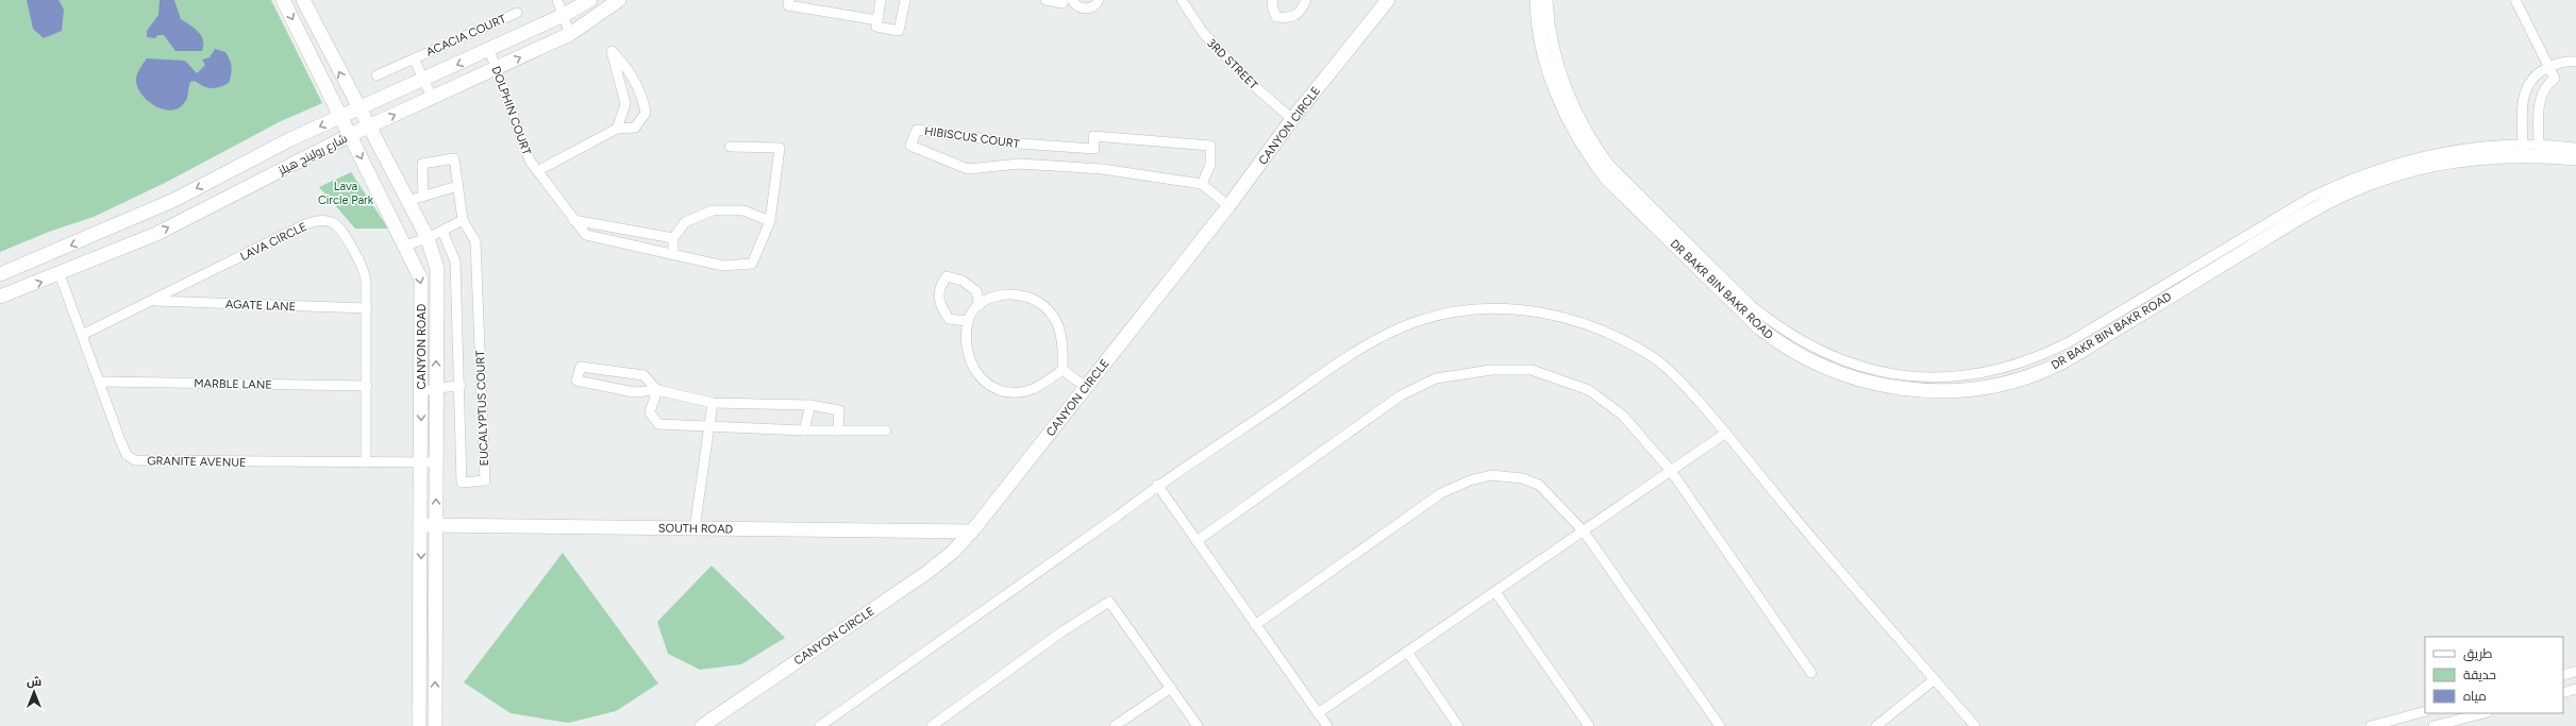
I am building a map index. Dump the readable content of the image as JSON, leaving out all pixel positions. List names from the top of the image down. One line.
{"streets":{"main road":["CANYON CIRCLE","شارع رولينج هيلز","DR BAKR BIN BAKR ROAD","CANYON ROAD","SOUTH ROAD"],"street":["ACACIA COURT","3RD STREET","DOLPHIN COURT","HIBISCUS COURT","LAVA CIRCLE","AGATE LANE","MARBLE LANE","EUCALYPTUS COURT","GRANITE AVENUE"]},"crossings":[["ACACIA COURT","شارع رولينج هيلز"],["3RD STREET","CANYON CIRCLE"],["DOLPHIN COURT","شارع رولينج هيلز"],["CANYON CIRCLE","SOUTH ROAD"],["شارع رولينج هيلز","CANYON ROAD"],["شارع رولينج هيلز","GRANITE AVENUE"],["LAVA CIRCLE","AGATE LANE"],["LAVA CIRCLE","MARBLE LANE"],["LAVA CIRCLE","GRANITE AVENUE"],["CANYON ROAD","EUCALYPTUS COURT"],["CANYON ROAD","GRANITE AVENUE"],["CANYON ROAD","SOUTH ROAD"],["MARBLE LANE","GRANITE AVENUE"]],"parks":["Lava Circle Park"],"legend":["طريق","حديقة","مياه"],"north":"top"}
